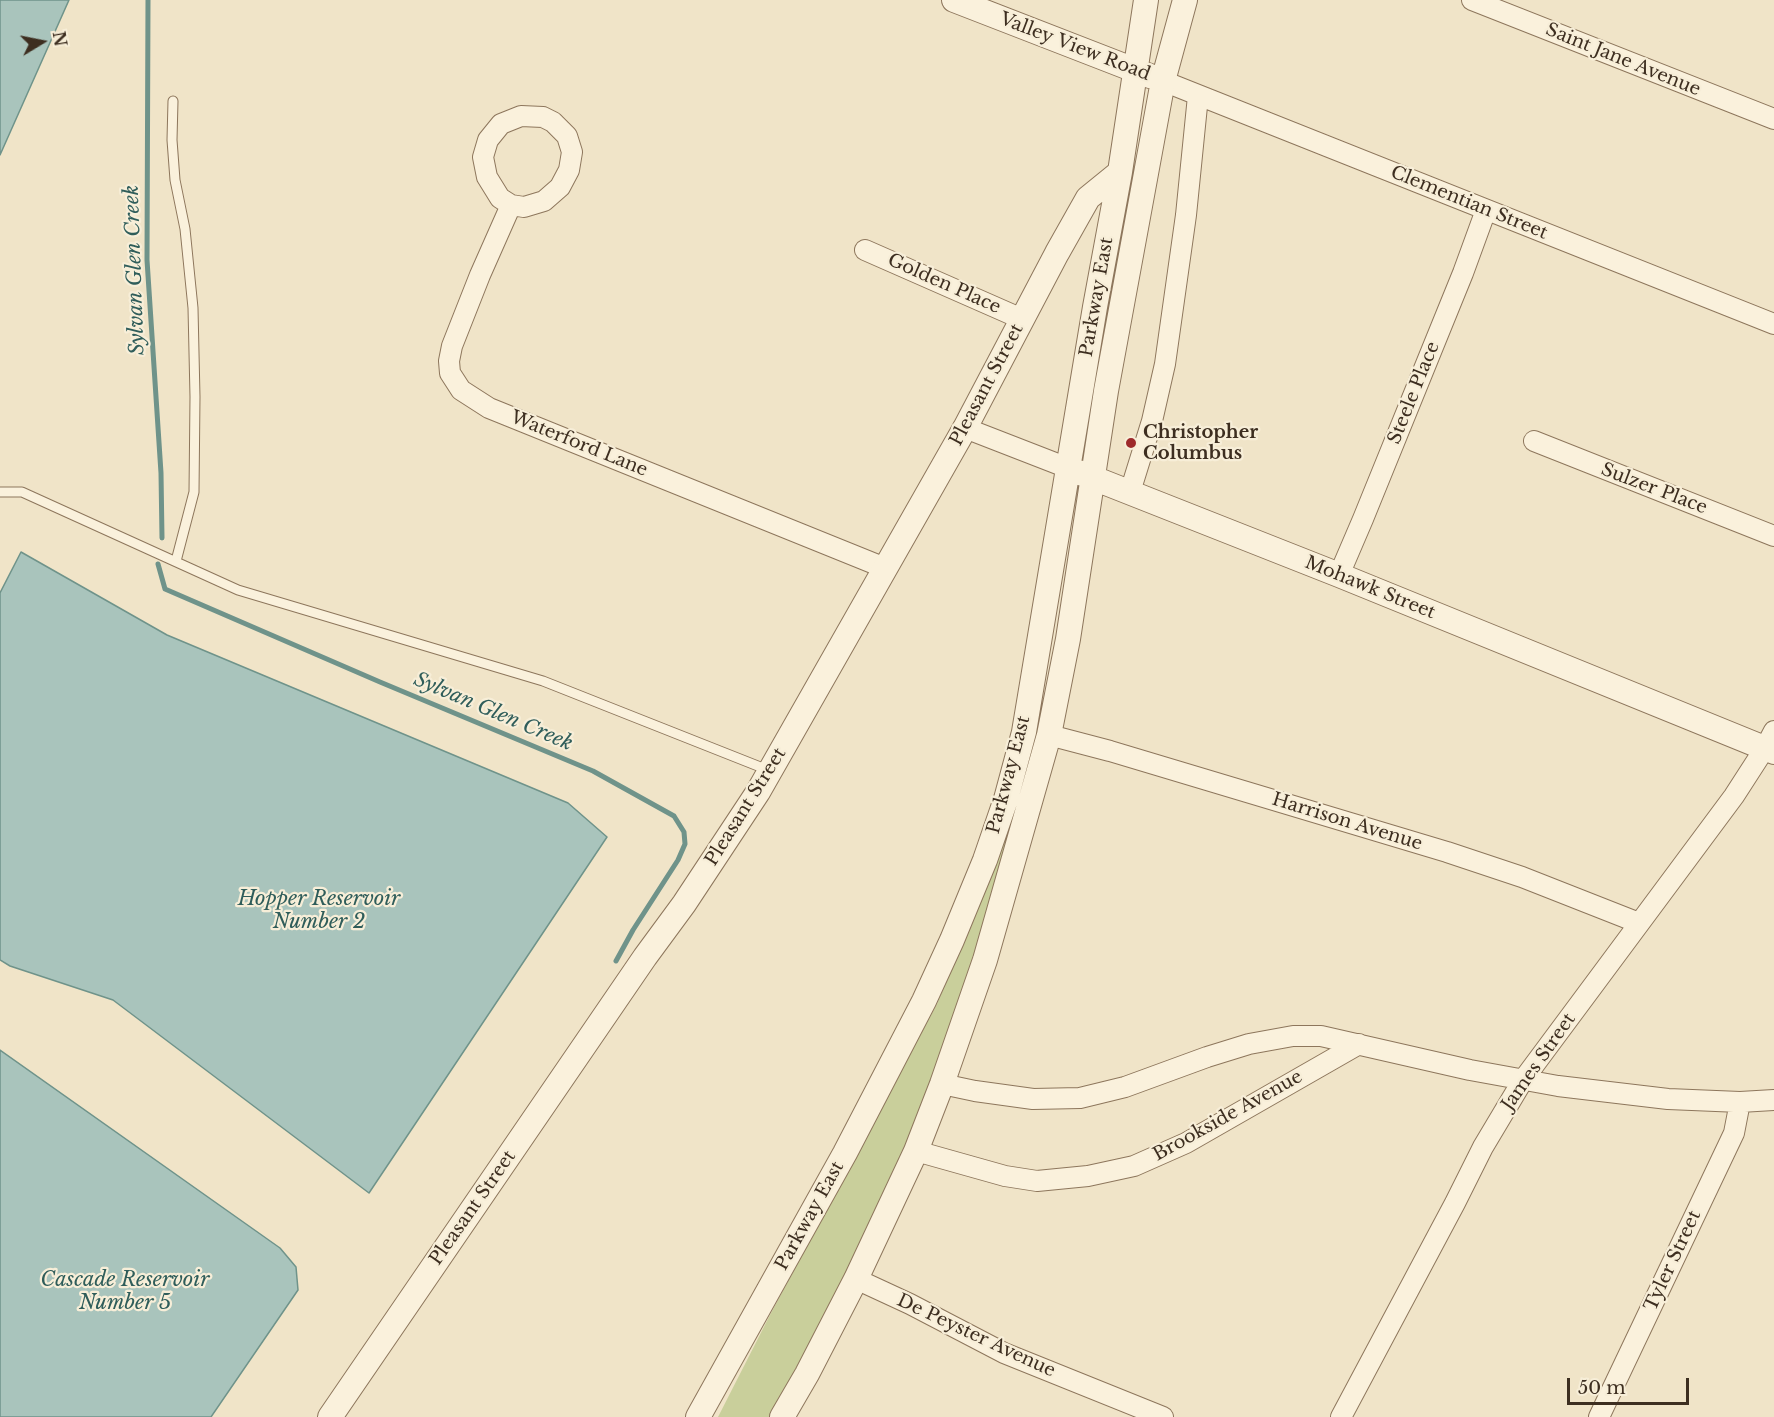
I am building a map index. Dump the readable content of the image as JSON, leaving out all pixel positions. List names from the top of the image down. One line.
{"streets":{"street":["Valley View Road","Saint Jane Avenue","Clementian Street","Golden Place","Parkway East","Pleasant Street","Steele Place","Waterford Lane","Sulzer Place","Mohawk Street","Harrison Avenue","James Street","Brookside Avenue","Tyler Street","De Peyster Avenue"]},"crossings":[["Valley View Road","Clementian Street"],["Valley View Road","Parkway East"],["Clementian Street","Parkway East"],["Clementian Street","Steele Place"],["Golden Place","Pleasant Street"],["Parkway East","Pleasant Street"],["Parkway East","Mohawk Street"],["Parkway East","Harrison Avenue"],["Parkway East","Brookside Avenue"],["Parkway East","De Peyster Avenue"],["Pleasant Street","Waterford Lane"],["Pleasant Street","Mohawk Street"],["Steele Place","Mohawk Street"],["Mohawk Street","James Street"],["Harrison Avenue","James Street"]],"water":["Sylvan Glen Creek","Hopper Reservoir Number 2","Cascade Reservoir Number 5"],"places":["Christopher Columbus"],"scale_bar":"50 m","north":"right"}
